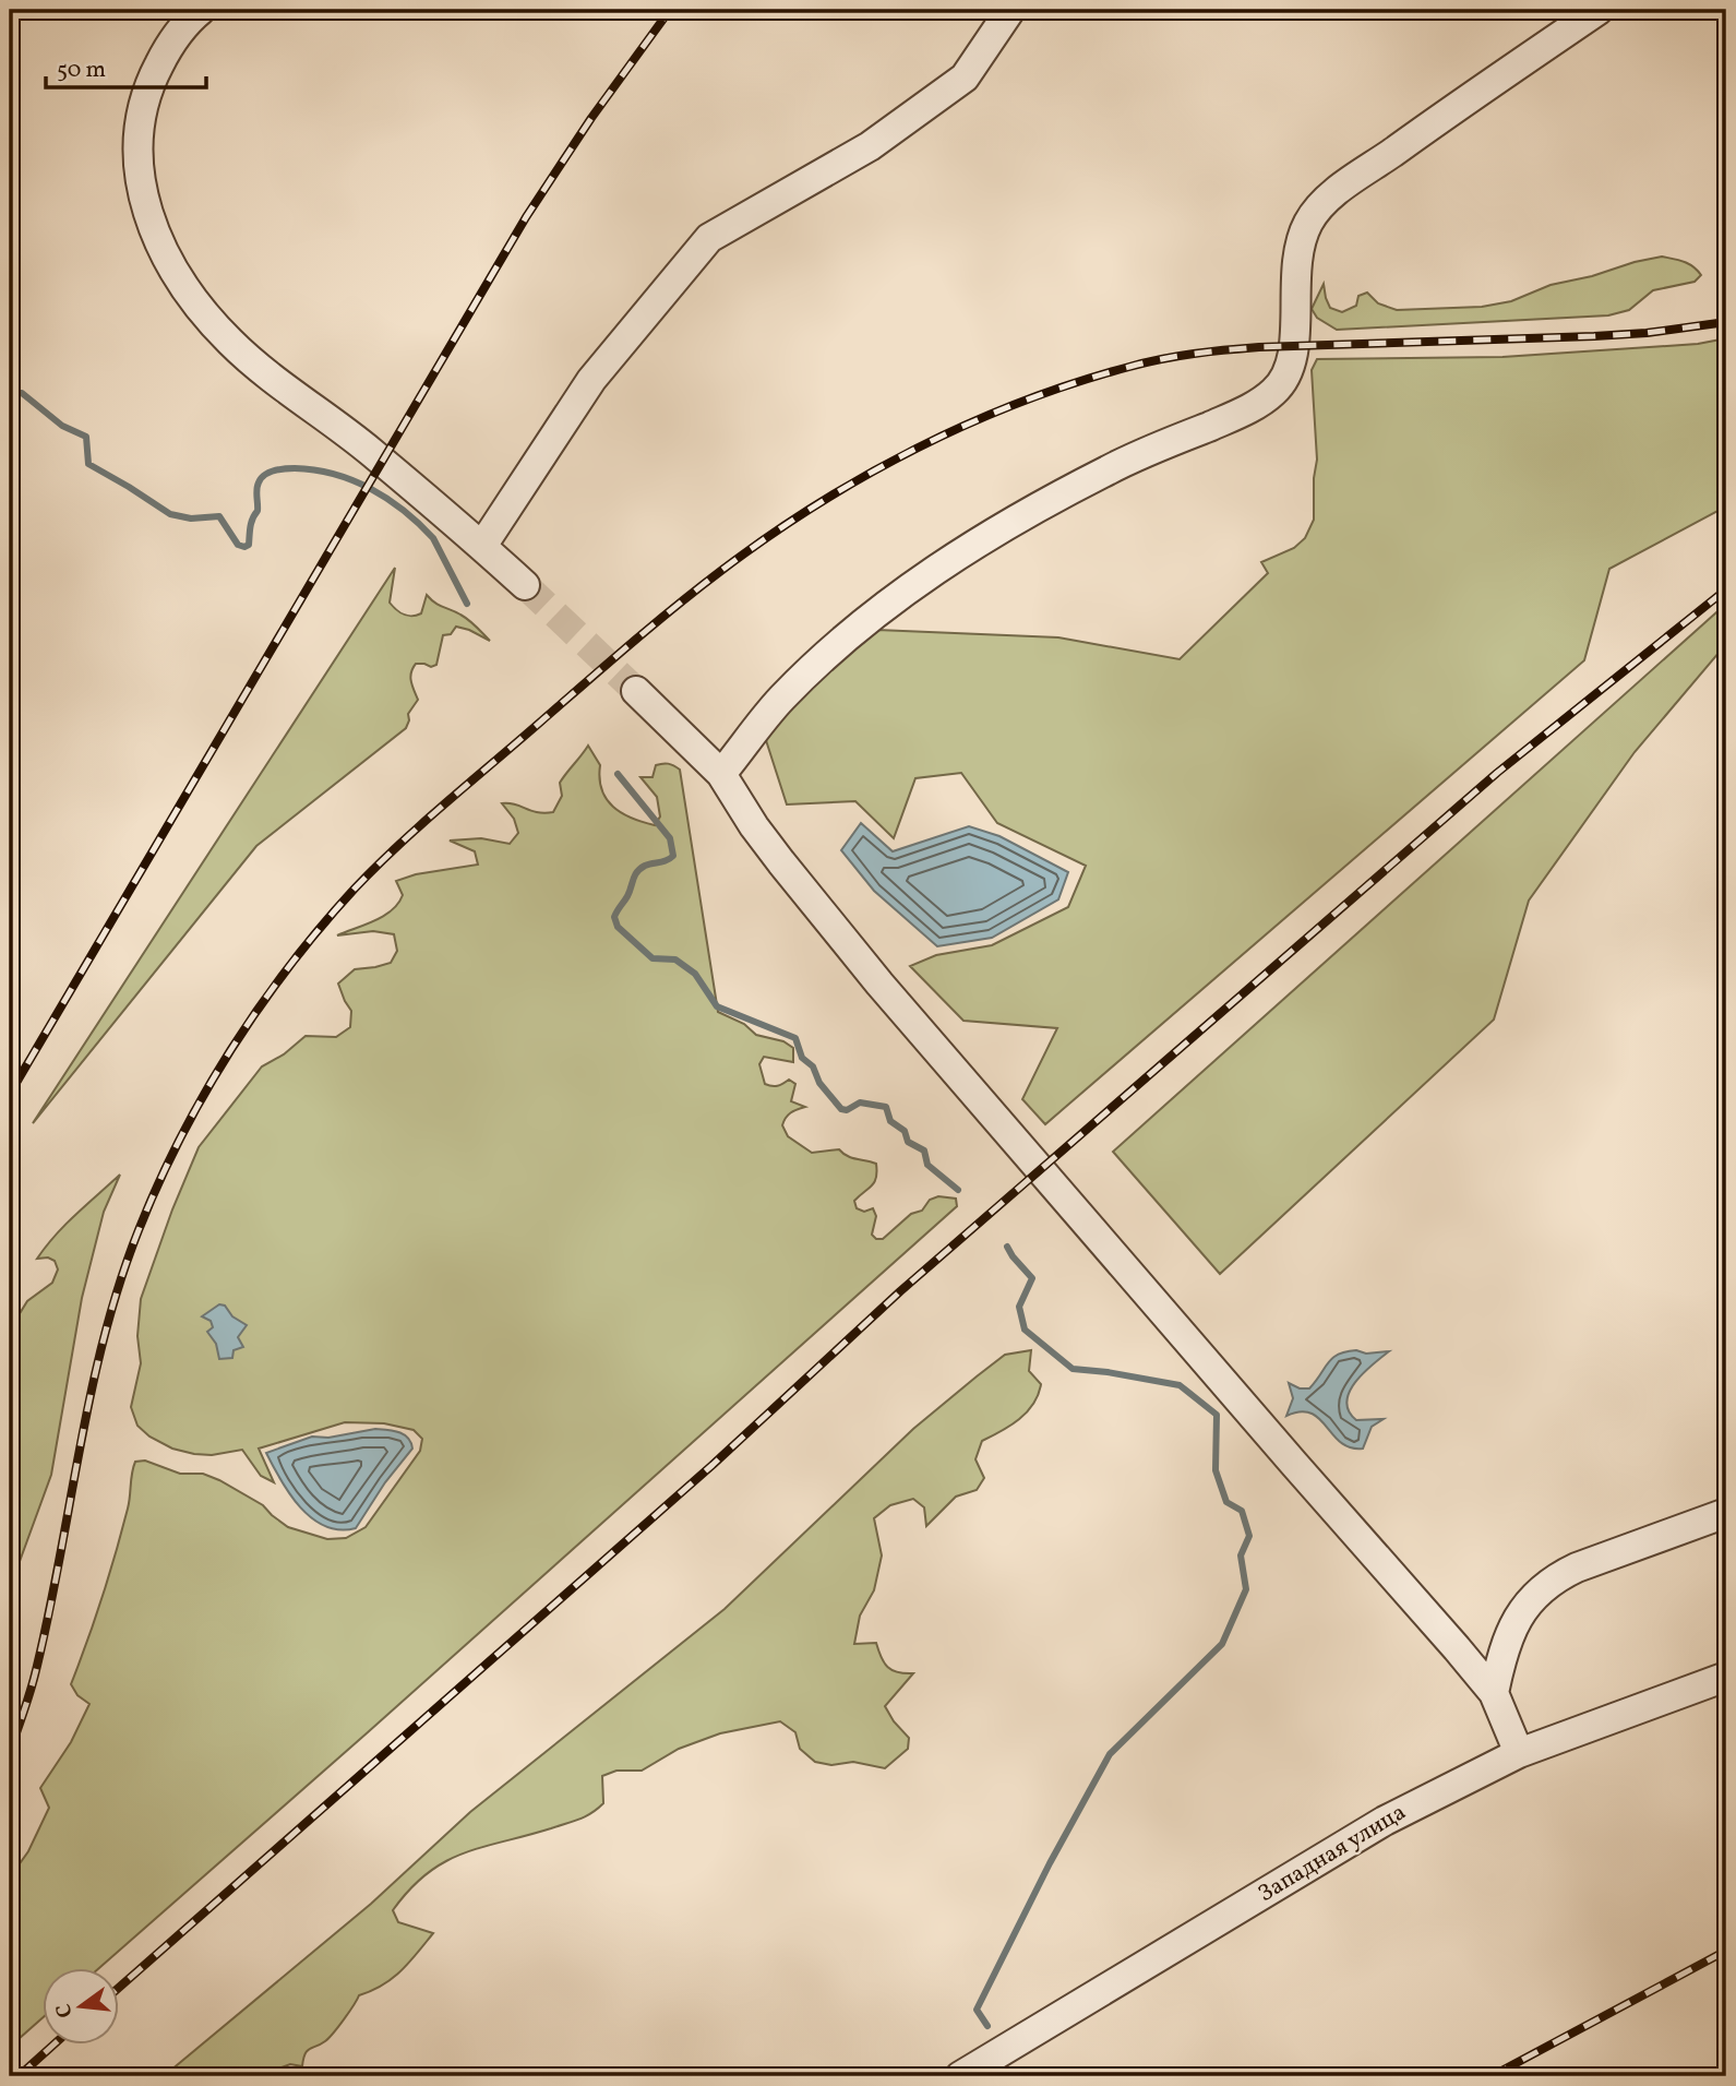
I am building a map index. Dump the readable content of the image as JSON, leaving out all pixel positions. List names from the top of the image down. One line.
{"streets":{"street":["Западная улица"]},"scale_bar":"50 m","north":"left"}
